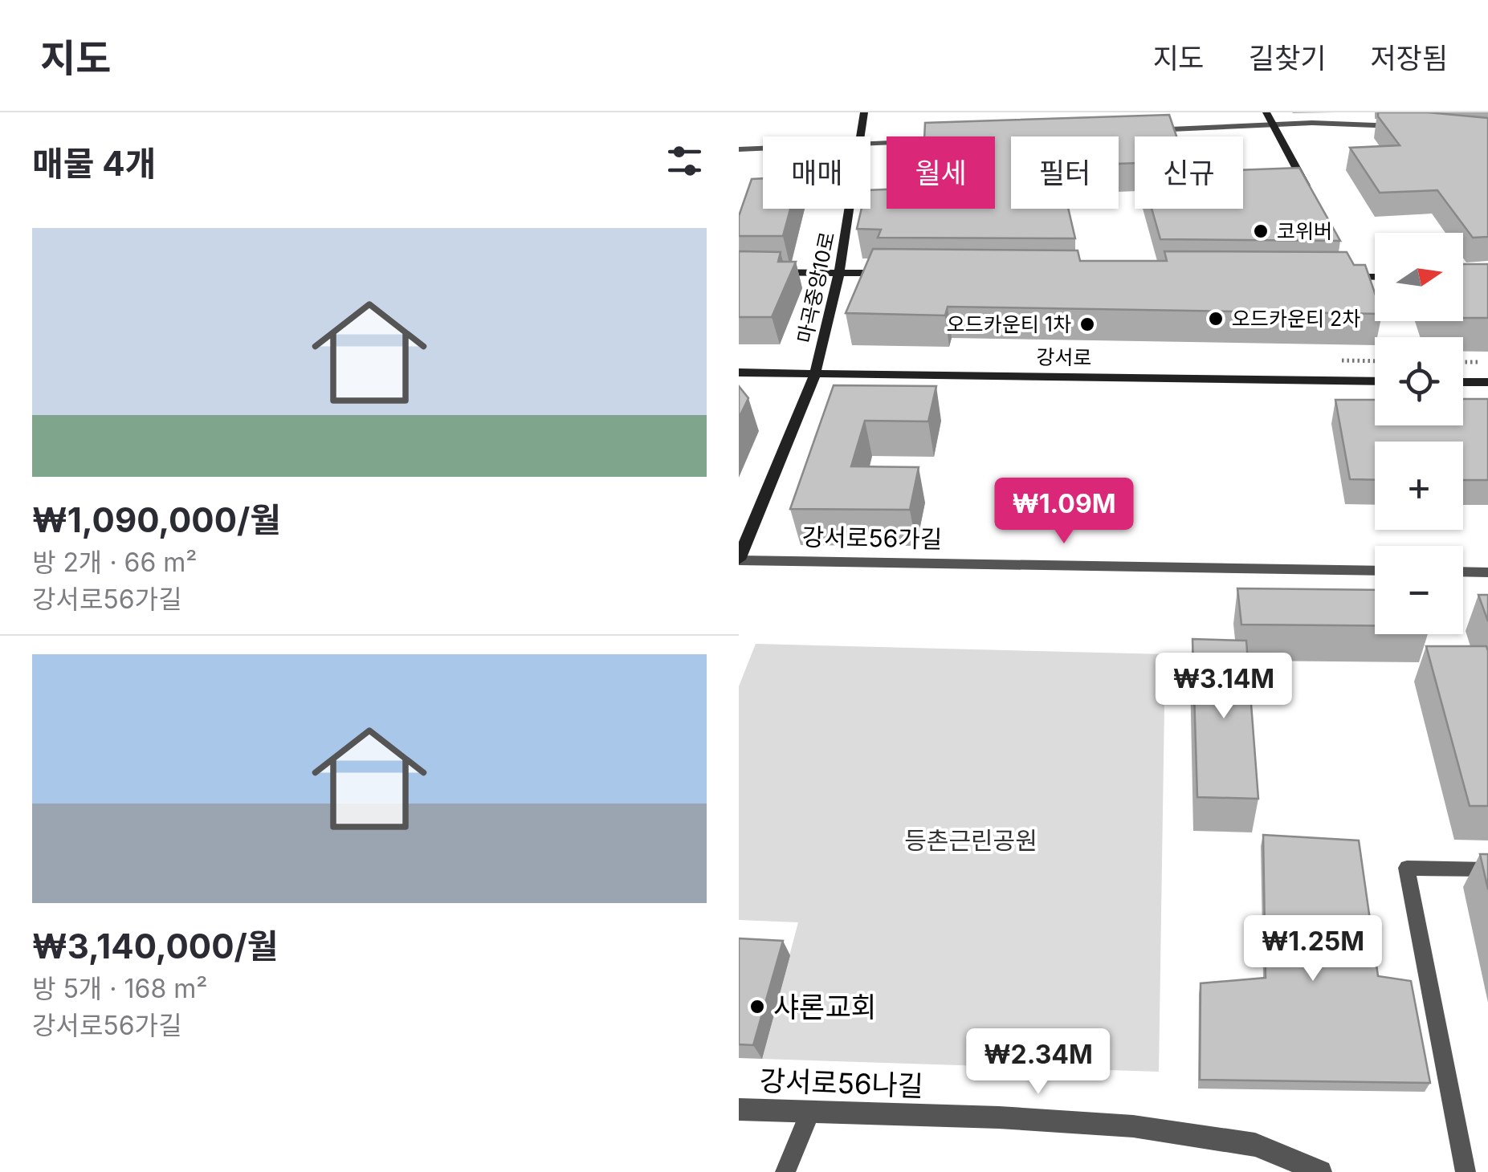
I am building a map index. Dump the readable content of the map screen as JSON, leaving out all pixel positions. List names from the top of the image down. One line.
{"streets":{"street":["마곡중앙10로","강서로","강서로56가길","강서로56나길"]},"crossings":[["마곡중앙10로","강서로"],["마곡중앙10로","강서로56가길"]],"parks":["등촌근린공원"],"places":["코위버","오드카운티 2차","오드카운티 1차","샤론교회"],"north":"right","page":{"header":"지도","nav":["지도","길찾기","저장됨"],"heading":"매물 4개","chip":["매매","월세","필터","신규"],"list":[{"name":"₩1,090,000/월","note":"방 2개 · 66 m² · 강서로56가길"},{"name":"₩3,140,000/월","note":"방 5개 · 168 m² · 강서로56가길"}],"map_buttons":["+","−"],"price":["₩1.09M","₩3.14M","₩1.25M","₩2.34M"]}}
